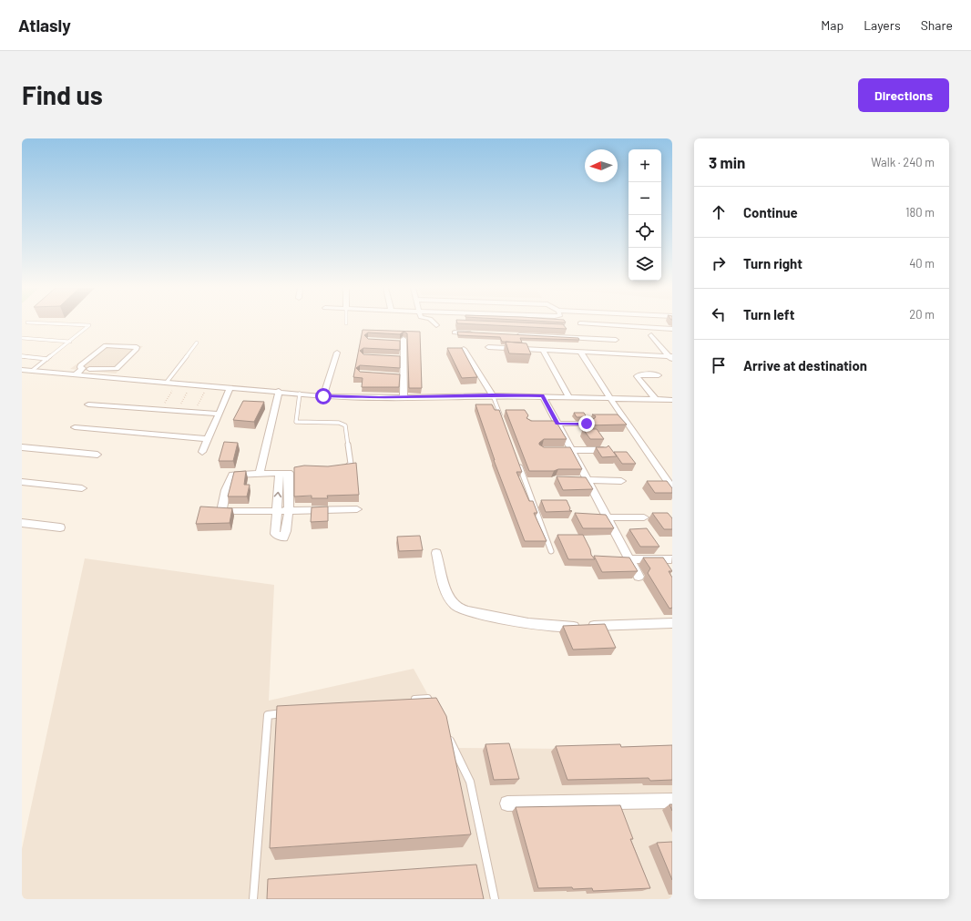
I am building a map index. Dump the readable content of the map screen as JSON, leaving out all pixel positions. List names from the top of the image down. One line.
{"north":"left","page":{"header":"Atlasly","nav":["Map","Layers","Share"],"buttons":"Directions","title":"Find us","heading":["3 min","Walk · 240 m"],"map_buttons":["+","−"],"list":[["Continue","180 m"],["Turn right","40 m"],["Turn left","20 m"],"Arrive at destination"]}}
